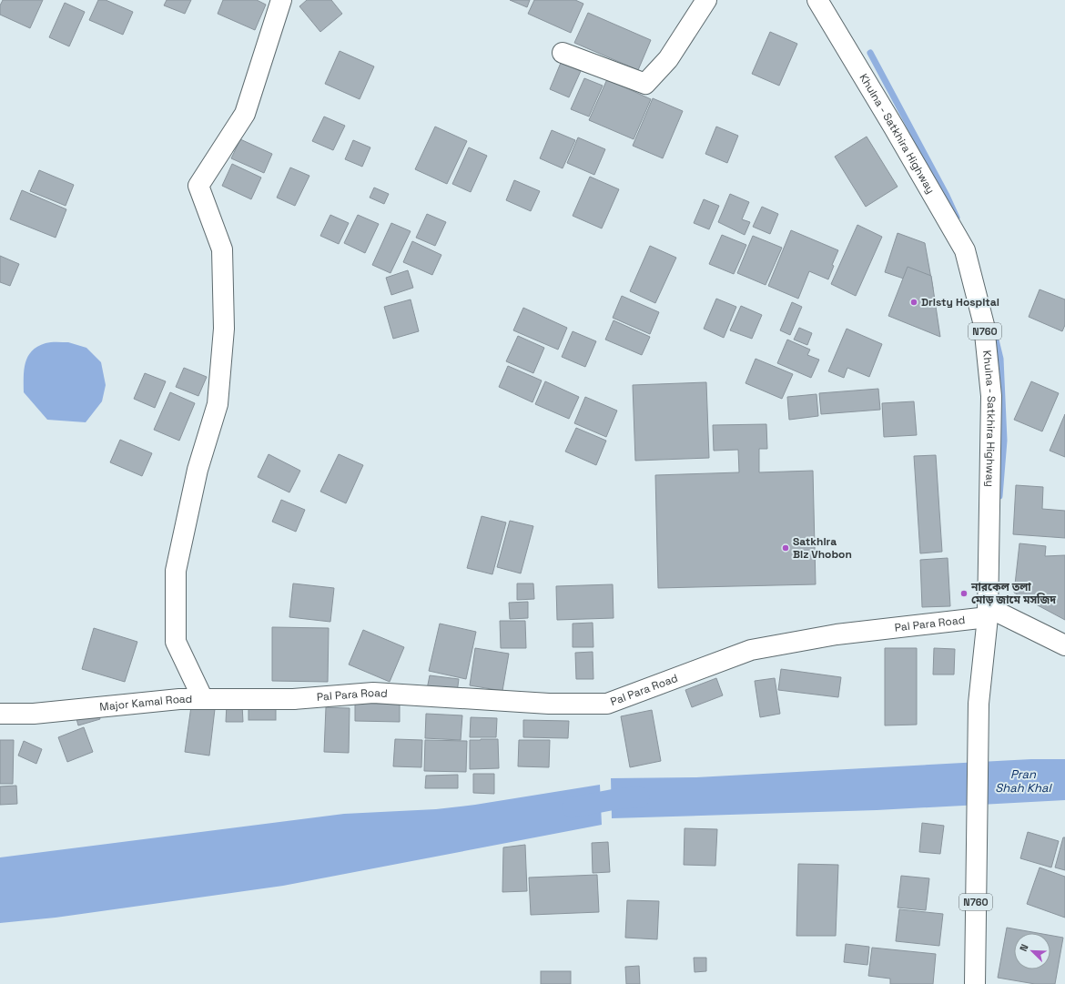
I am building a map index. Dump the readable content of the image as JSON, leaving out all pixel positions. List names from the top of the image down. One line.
{"streets":{"main road":["Khulna - Satkhira Highway","N760","Pal Para Road","Major Kamal Road"]},"crossings":[["Khulna - Satkhira Highway","Pal Para Road"],["Pal Para Road","Major Kamal Road"]],"water":["Pran Shah Khal"],"places":["Dristy Hospital","Satkhira Biz Vhobon","নারকেল তলা মোড় জামে মসজিদ"],"north":"top left"}
